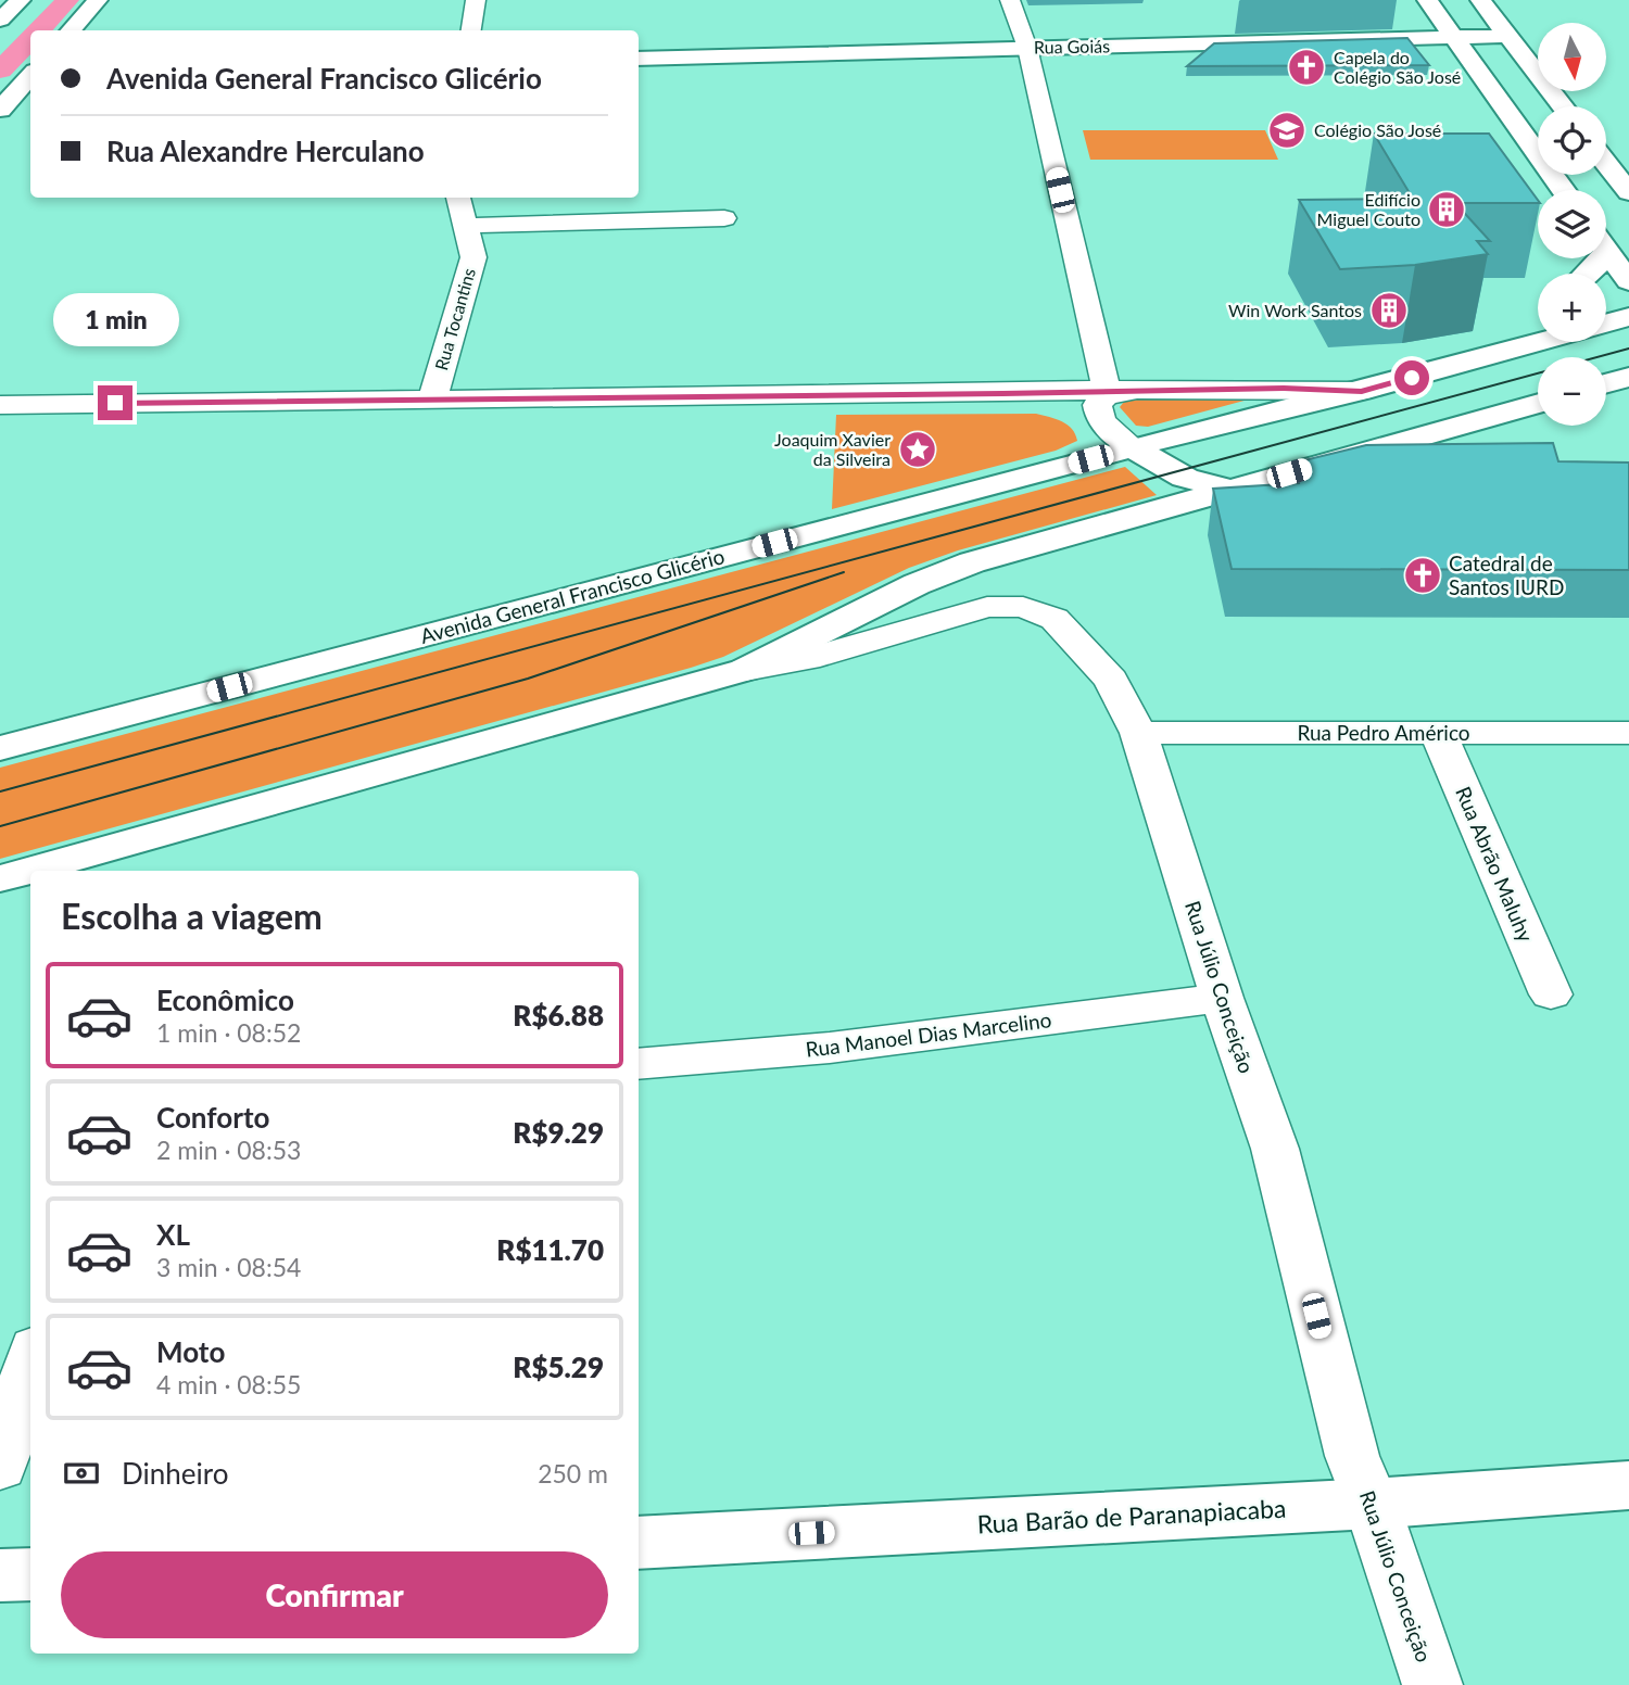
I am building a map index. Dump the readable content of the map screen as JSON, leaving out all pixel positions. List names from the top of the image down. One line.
{"streets":{"main road":["Rua Goiás","Avenida General Francisco Glicério","Rua Barão de Paranapiacaba"],"street":["Rua Tocantins","Rua Pedro Américo","Rua Abrão Maluhy","Rua Júlio Conceição","Rua Manoel Dias Marcelino"]},"crossings":[["Rua Pedro Américo","Rua Abrão Maluhy"],["Rua Pedro Américo","Rua Júlio Conceição"],["Rua Júlio Conceição","Rua Manoel Dias Marcelino"],["Rua Júlio Conceição","Rua Barão de Paranapiacaba"]],"places":{"church":["Capela do Colégio São José","Catedral de Santos IURD"],"school or university":["Colégio São José"],"building":["Edifício Miguel Couto","Win Work Santos"],"place":["Joaquim Xavier da Silveira"]},"north":"bottom","page":{"map_buttons":["+","−"],"banner":["Avenida General Francisco Glicério","Rua Alexandre Herculano"],"bubble":"1 min","heading":"Escolha a viagem","list":[{"name":"Econômico","note":"1 min · 08:52","value":"R$6.88"},{"name":"Conforto","note":"2 min · 08:53","value":"R$9.29"},{"name":"XL","note":"3 min · 08:54","value":"R$11.70"},{"name":"Moto","note":"4 min · 08:55","value":"R$5.29"}],"pay":["Dinheiro","250 m"],"buttons":"Confirmar"}}
